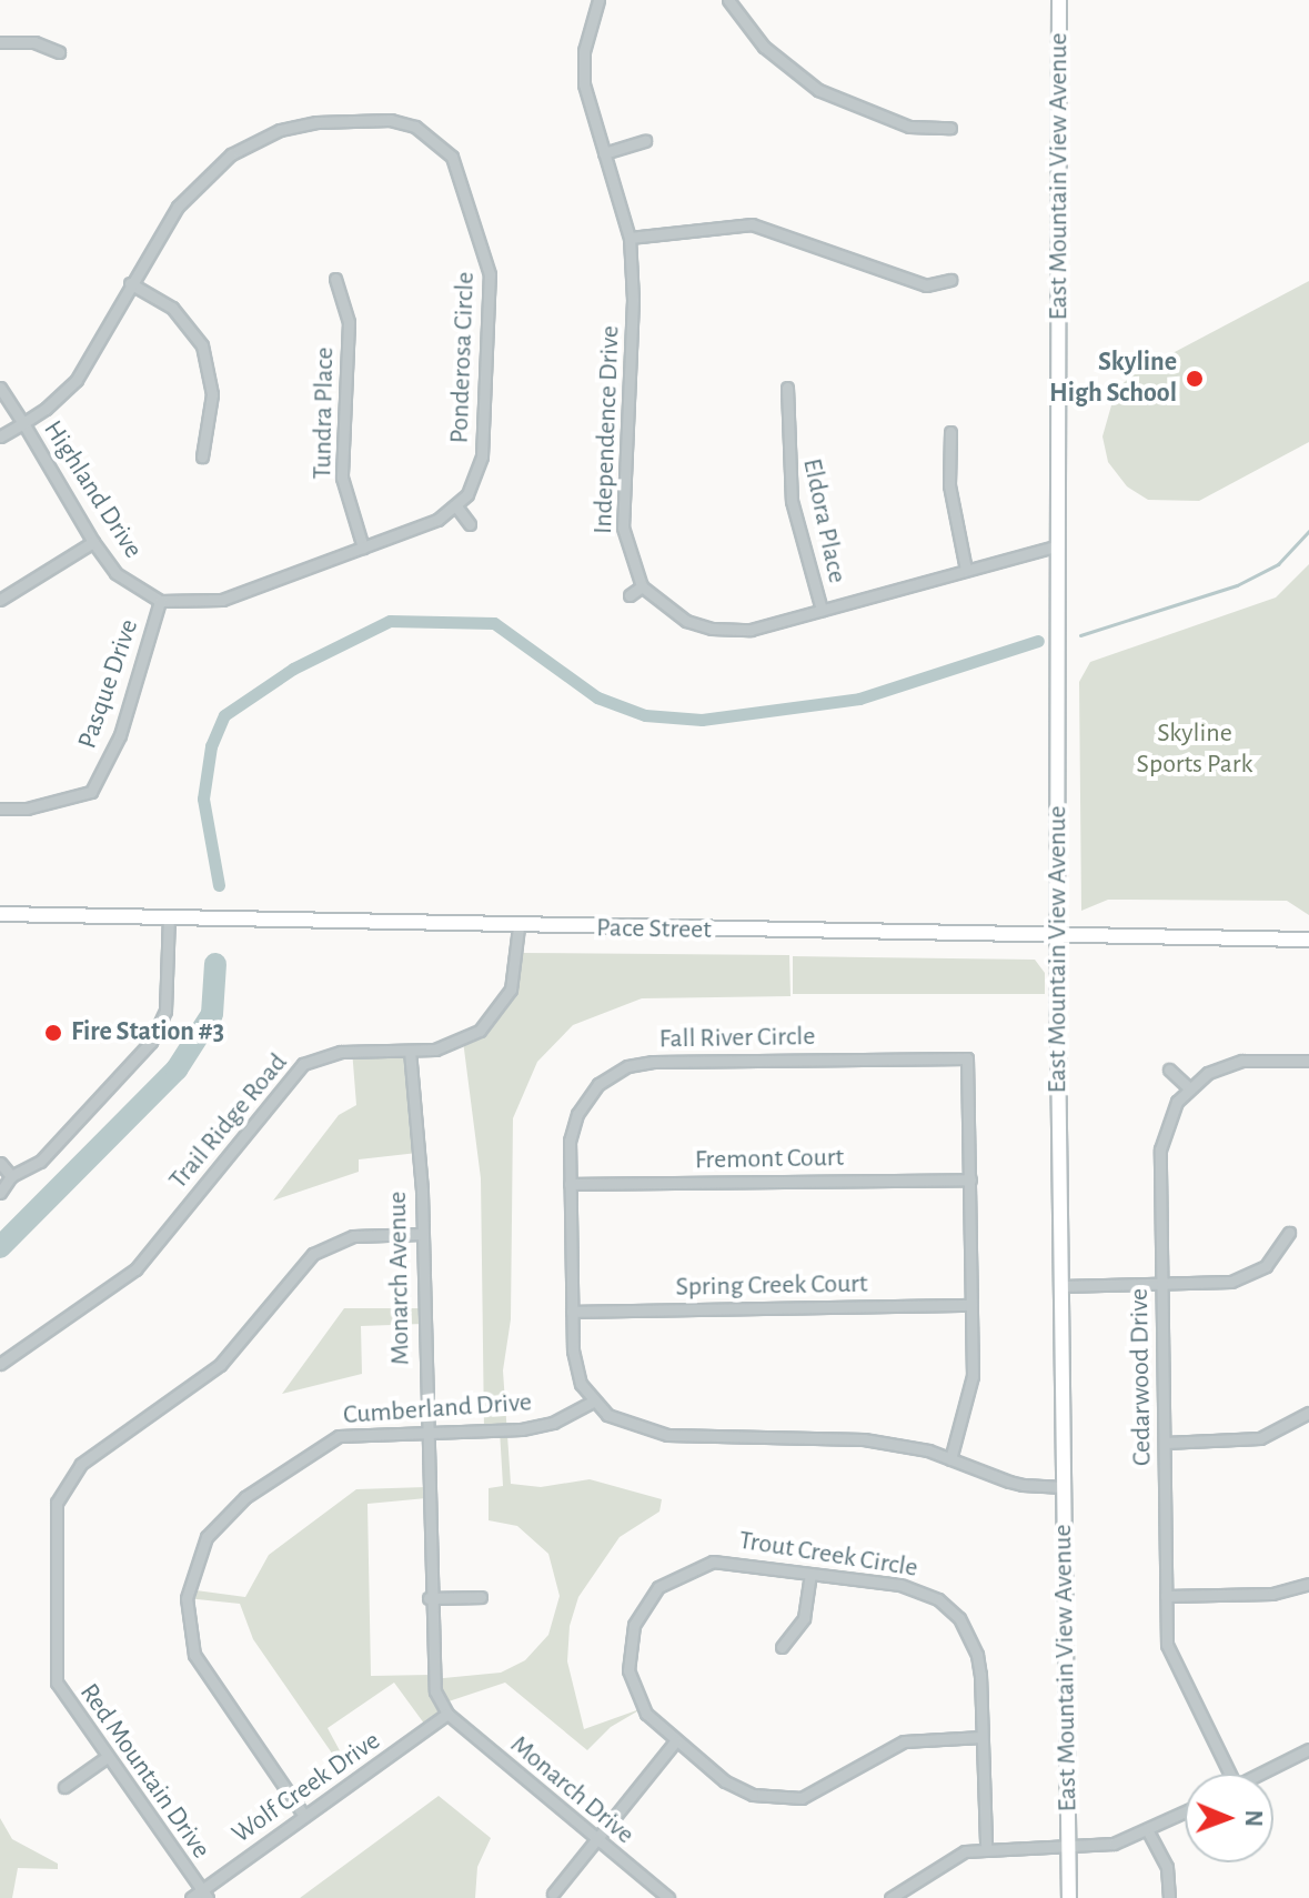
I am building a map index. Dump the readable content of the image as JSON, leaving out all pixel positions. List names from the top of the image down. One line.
{"streets":{"street":["East Mountain View Avenue","Ponderosa Circle","Tundra Place","Independence Drive","Highland Drive","Eldora Place","Pasque Drive","Pace Street","Fall River Circle","Trail Ridge Road","Fremont Court","Monarch Avenue","Spring Creek Court","Cedarwood Drive","Cumberland Drive","Trout Creek Circle","Red Mountain Drive","Wolf Creek Drive","Monarch Drive"]},"crossings":[["East Mountain View Avenue","Pace Street"],["Ponderosa Circle","Highland Drive"],["Highland Drive","Pasque Drive"],["Pace Street","Trail Ridge Road"],["Fall River Circle","Fremont Court"],["Fall River Circle","Spring Creek Court"],["Fall River Circle","Cumberland Drive"],["Trail Ridge Road","Monarch Avenue"],["Monarch Avenue","Cumberland Drive"],["Monarch Avenue","Red Mountain Drive"],["Monarch Avenue","Wolf Creek Drive"],["Monarch Avenue","Monarch Drive"],["Cumberland Drive","Wolf Creek Drive"],["Red Mountain Drive","Wolf Creek Drive"],["Wolf Creek Drive","Monarch Drive"]],"parks":["Skyline Sports Park"],"places":["Skyline High School","Fire Station #3"],"north":"right"}
